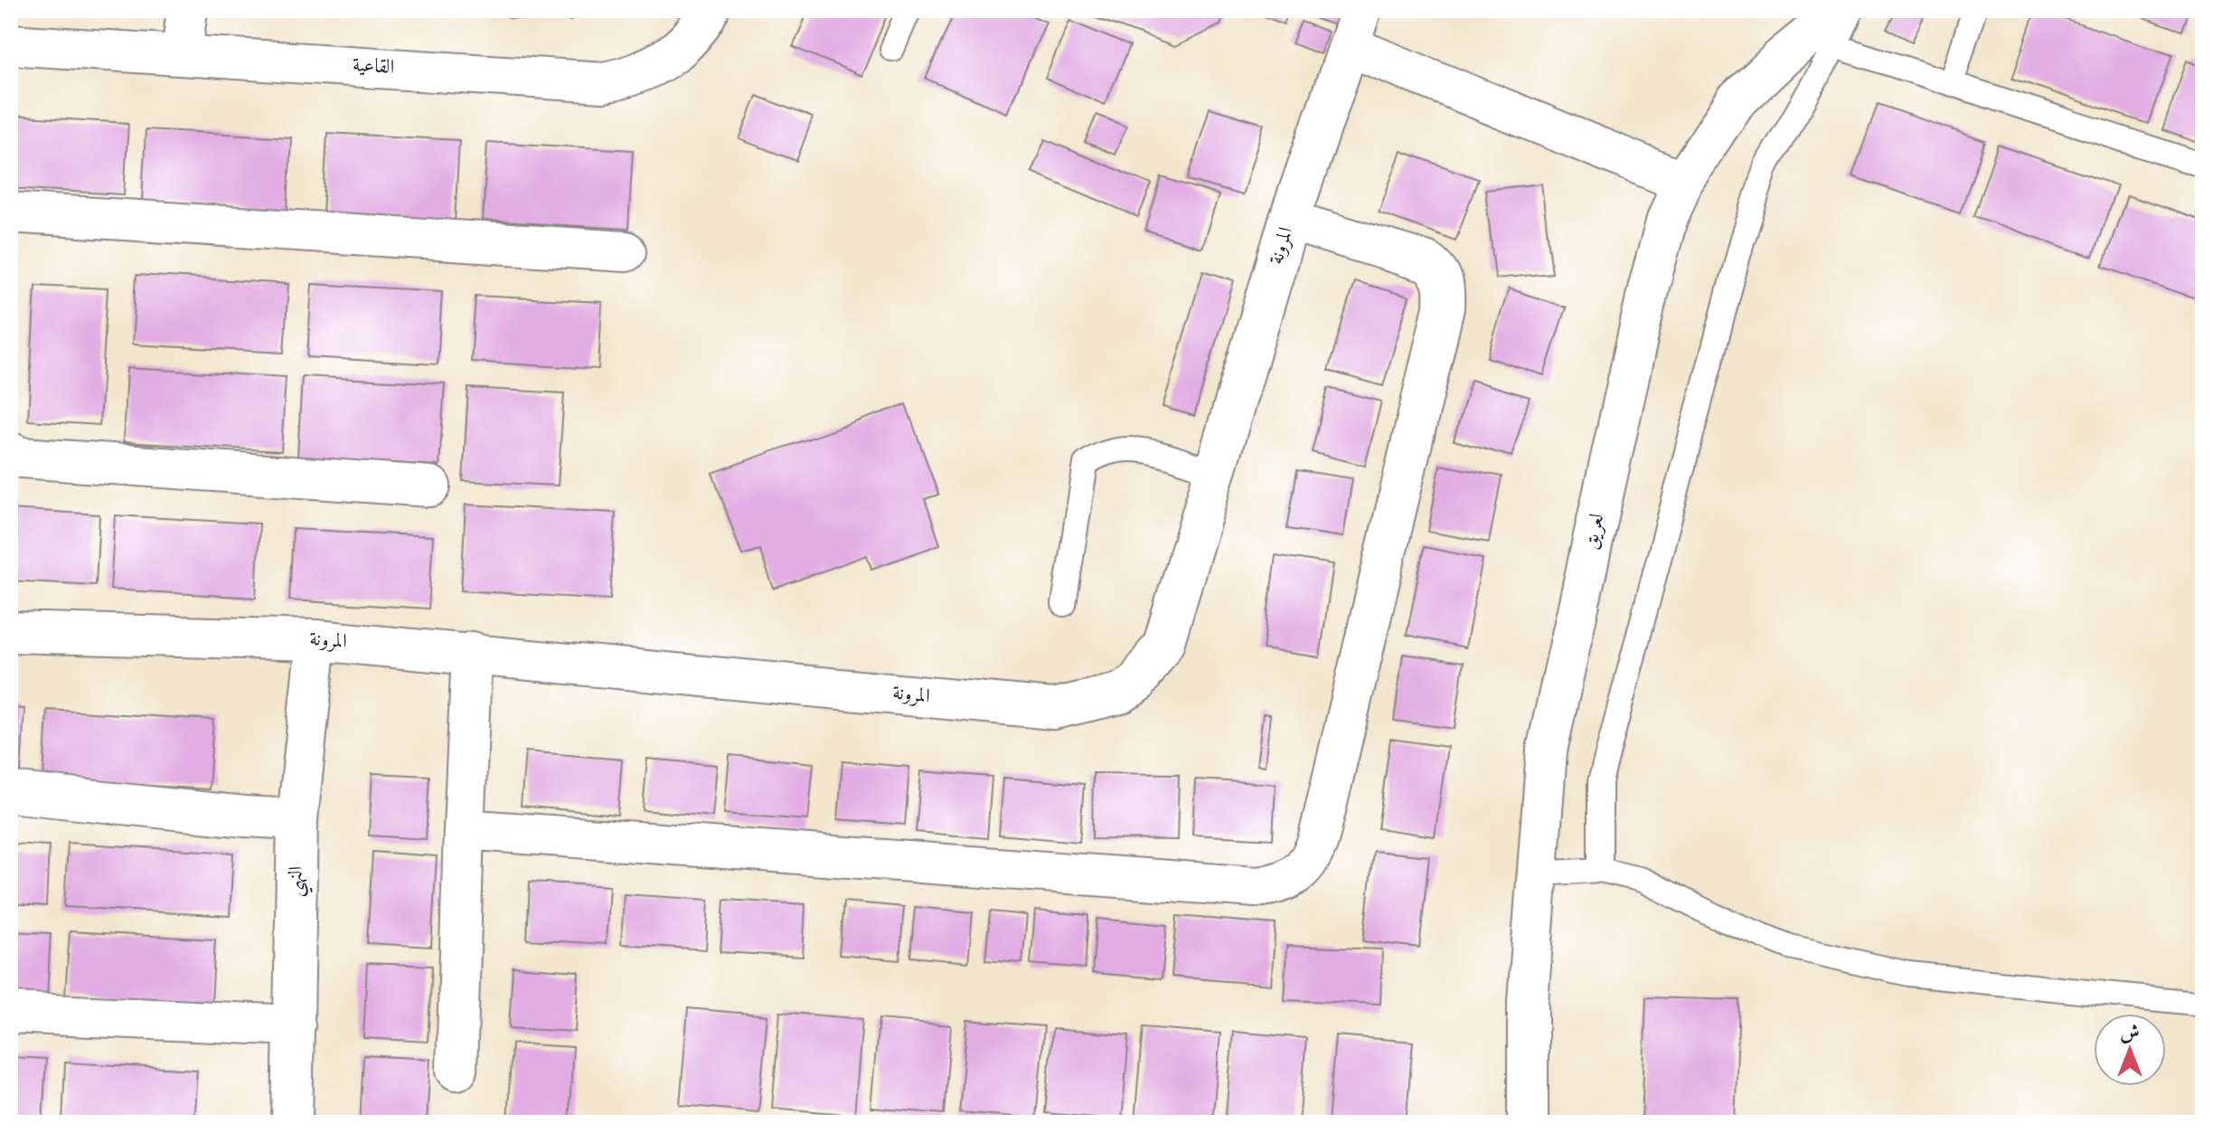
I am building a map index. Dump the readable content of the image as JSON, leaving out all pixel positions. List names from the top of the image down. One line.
{"streets":{"street":["القاعية","المرونة","لعريق","النهي"]},"crossings":[["المرونة","النهي"]],"north":"top"}
